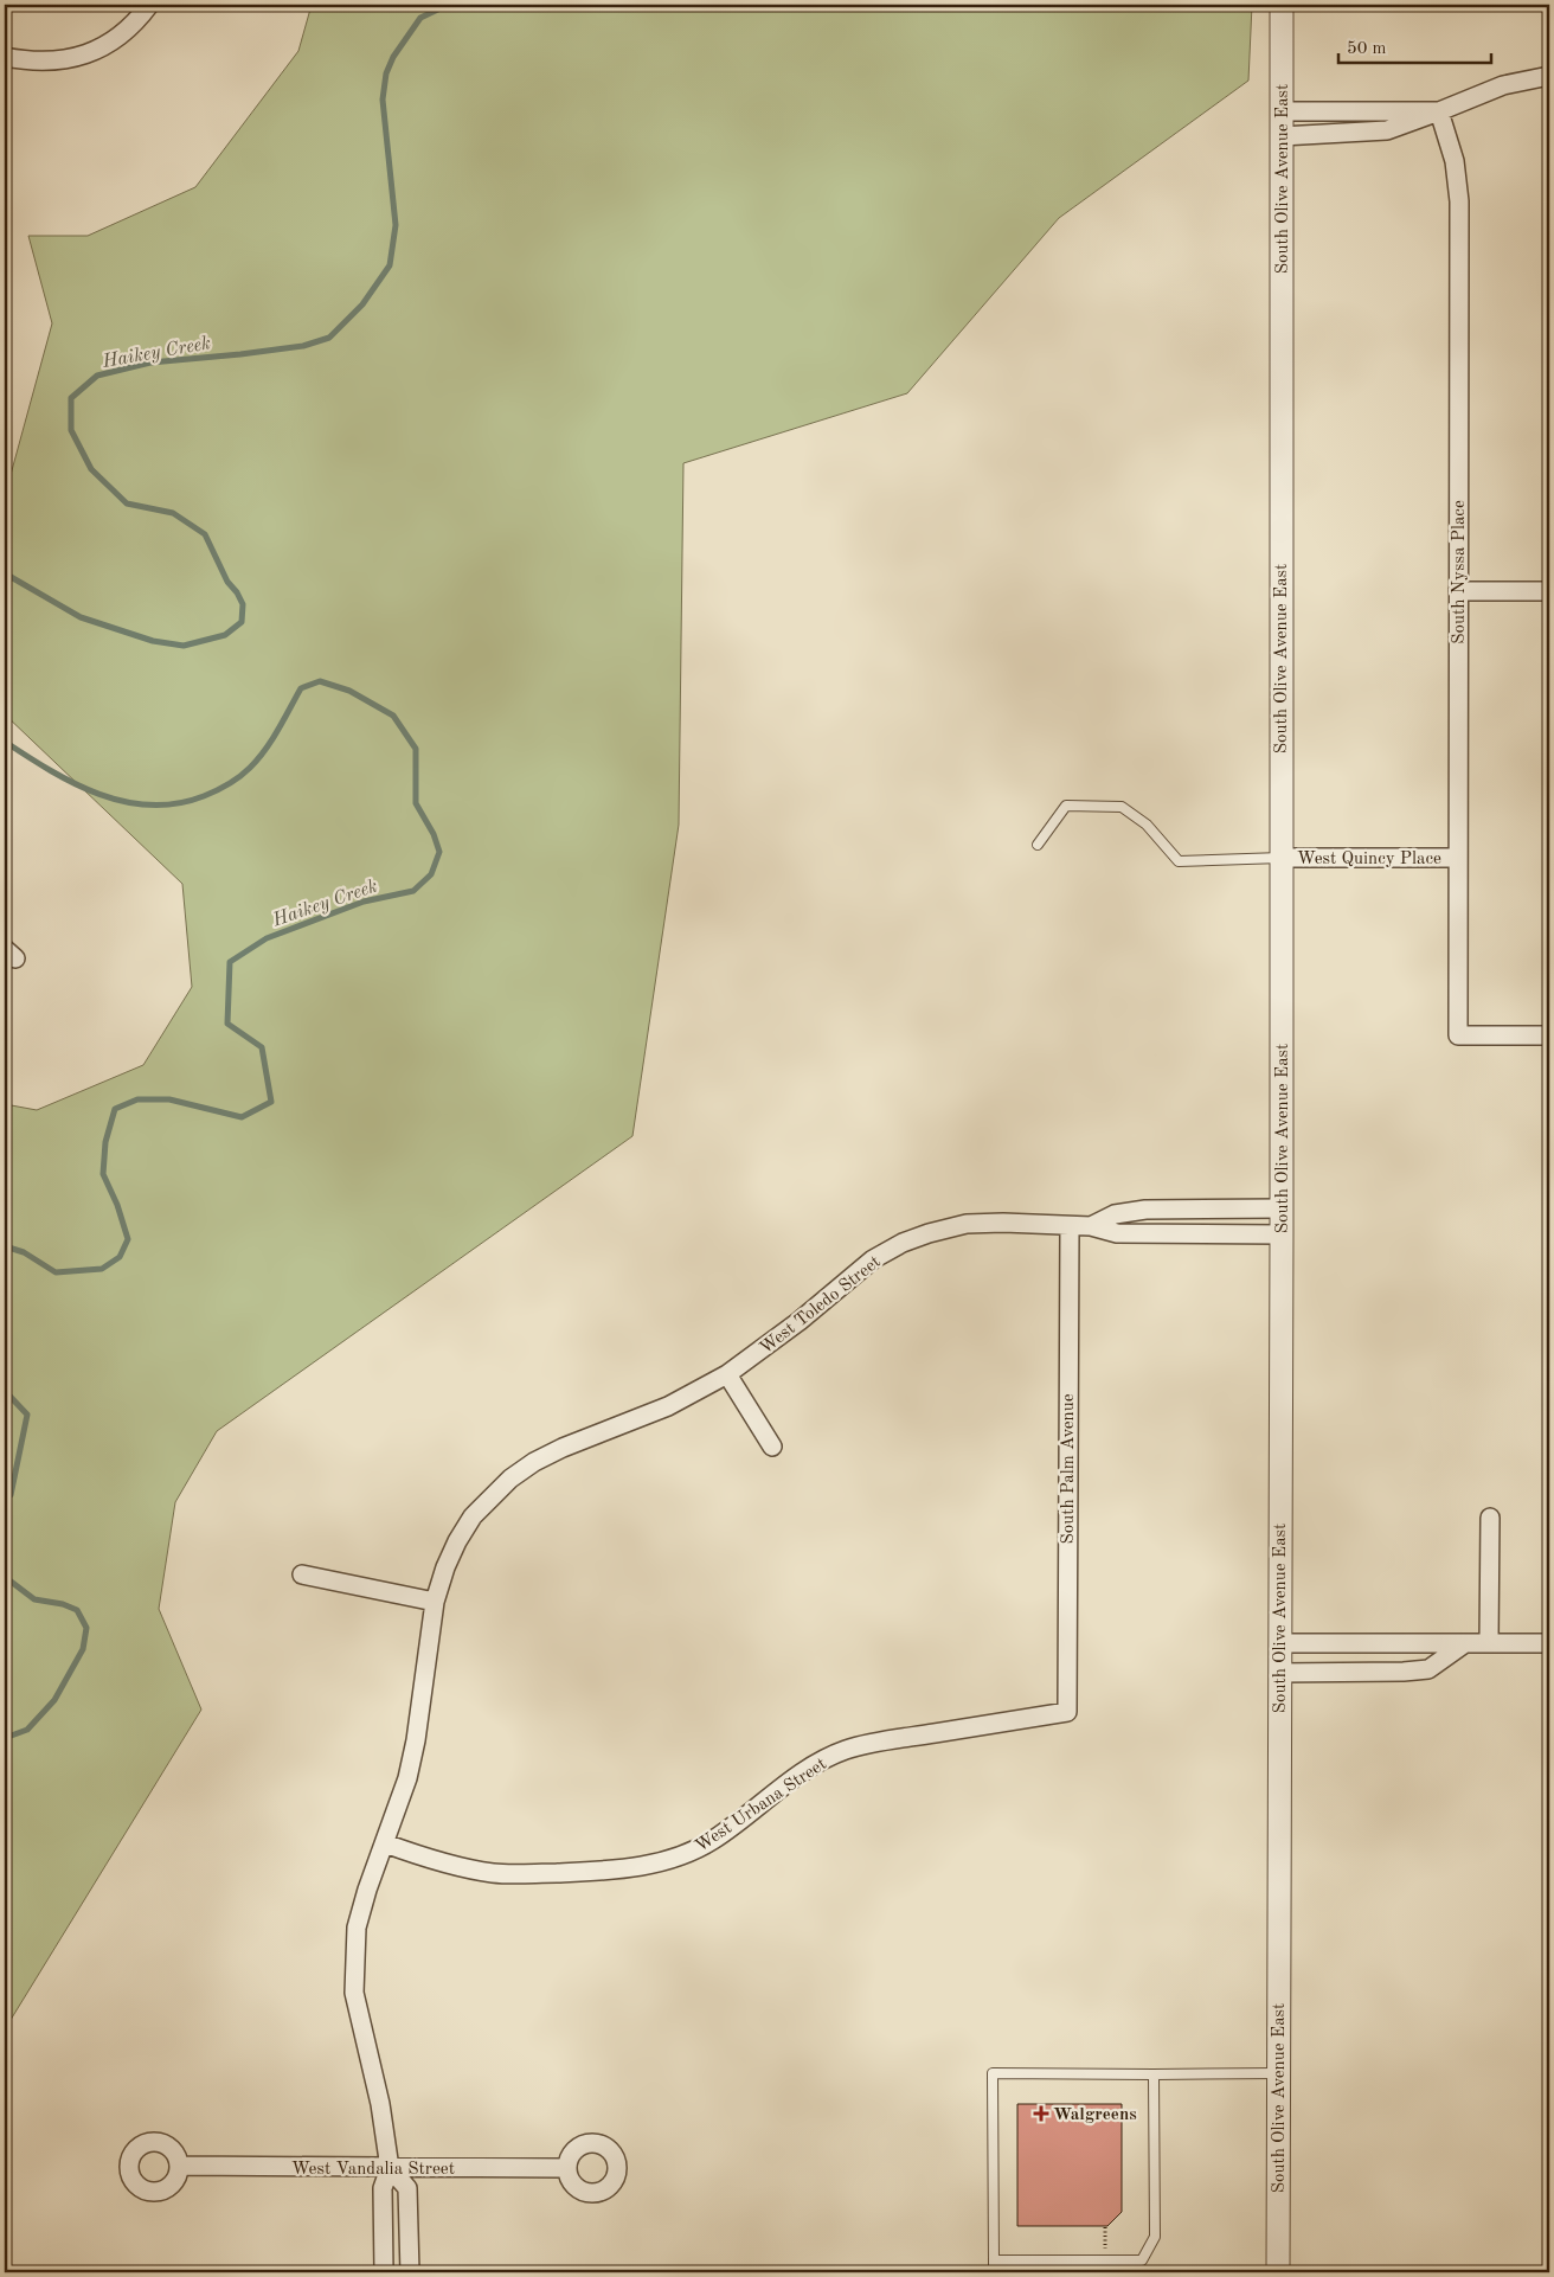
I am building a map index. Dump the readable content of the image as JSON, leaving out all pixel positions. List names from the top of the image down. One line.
{"streets":{"street":["South Olive Avenue East","South Nyssa Place","West Quincy Place","West Toledo Street","South Palm Avenue","West Urbana Street","West Vandalia Street"]},"crossings":[["South Olive Avenue East","West Quincy Place"],["South Olive Avenue East","West Toledo Street"],["South Nyssa Place","West Quincy Place"],["West Toledo Street","South Palm Avenue"],["West Toledo Street","West Urbana Street"],["West Toledo Street","West Vandalia Street"],["South Palm Avenue","West Urbana Street"]],"water":["Haikey Creek"],"places":{"health":["Walgreens"]},"scale_bar":"50 m"}
